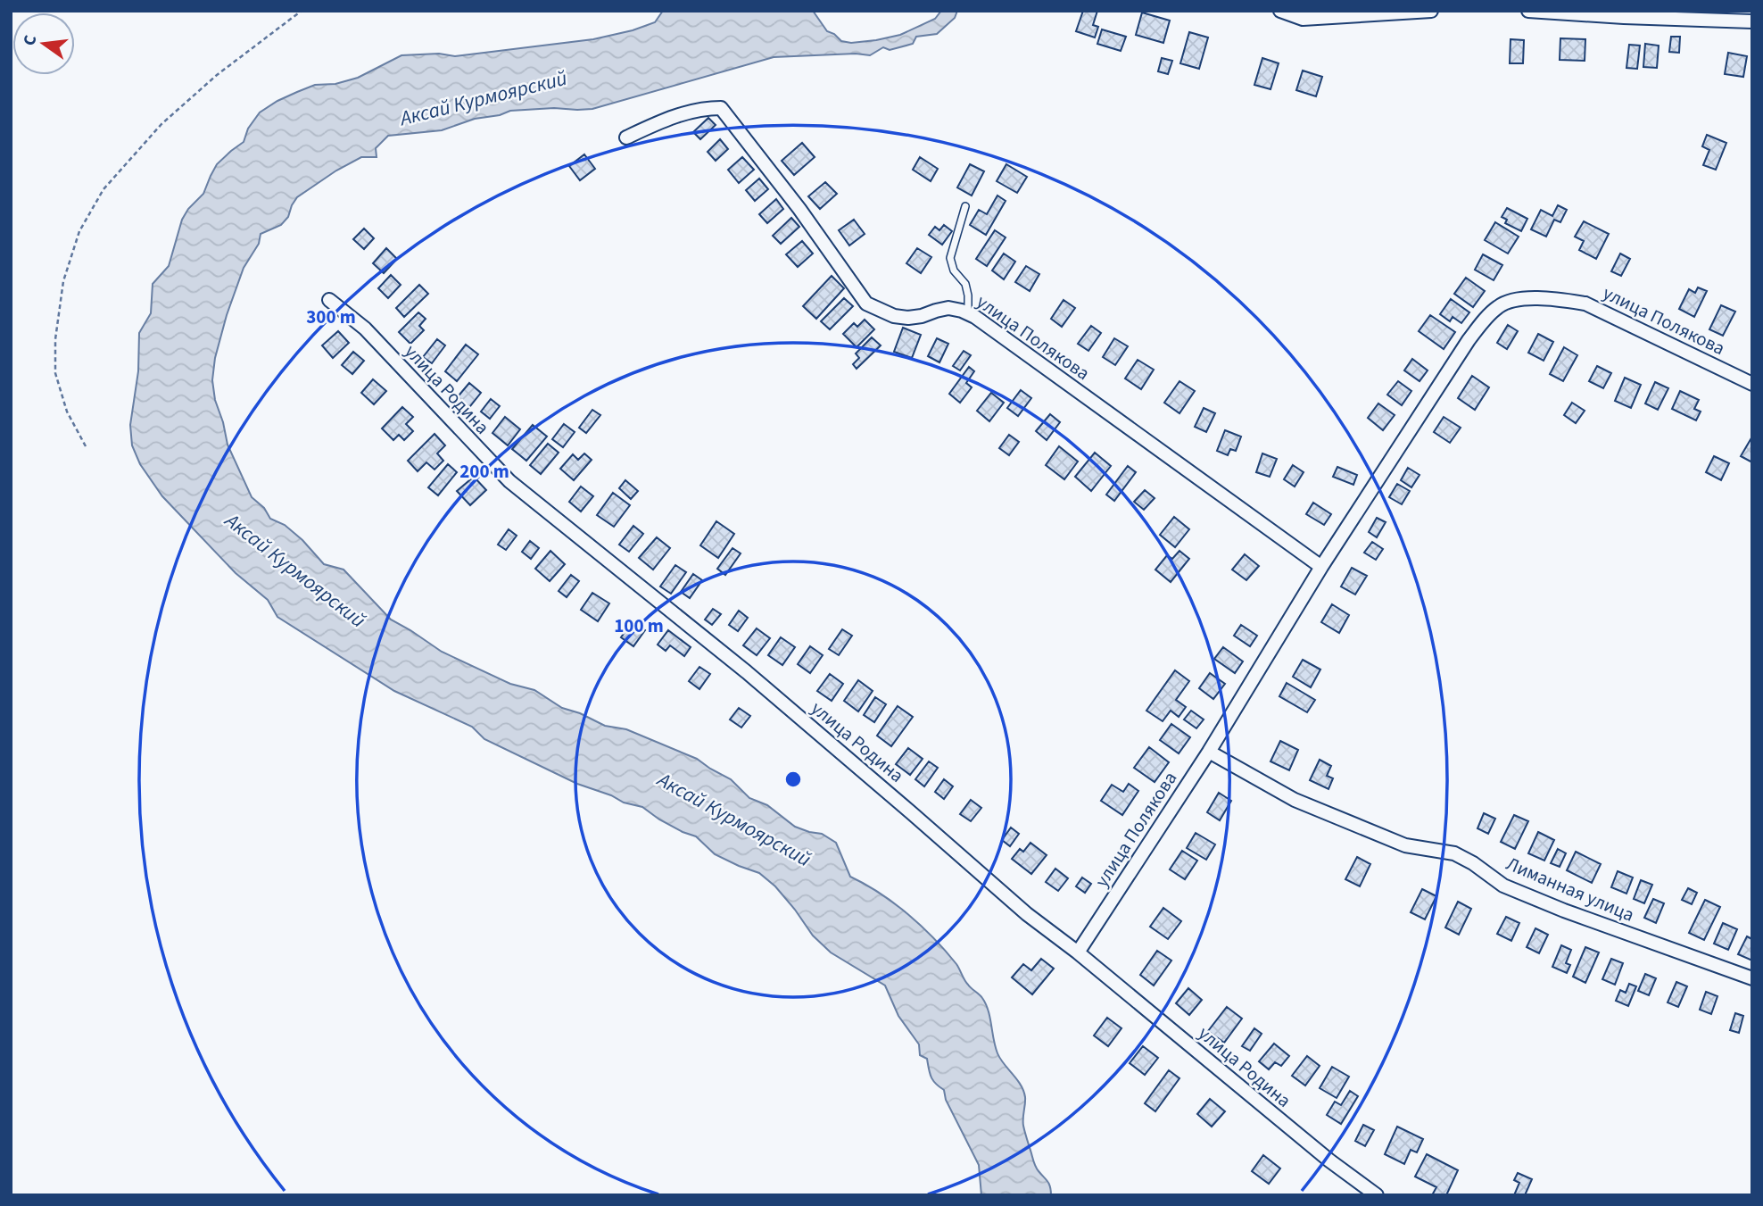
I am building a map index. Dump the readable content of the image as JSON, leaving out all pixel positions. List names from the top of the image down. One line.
{"streets":{"street":["улица Полякова","улица Родина","Лиманная улица"]},"crossings":[["улица Полякова","улица Родина"],["улица Полякова","Лиманная улица"]],"water":["Аксай Курмоярский"],"north":"left","rings":["300 m","200 m","100 m"]}
